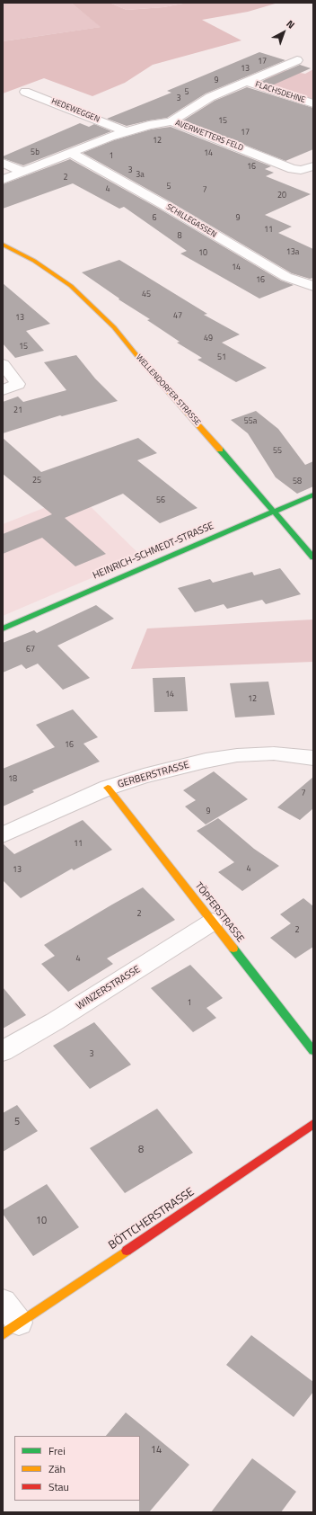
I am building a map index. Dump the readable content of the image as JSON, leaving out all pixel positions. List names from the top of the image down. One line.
{"streets":{"street":["FLACHSDEHNE","HEDEWEGGEN","AVERWETTERS FELD","SCHILLEGASSEN","WELLENDORFER STRASSE","HEINRICH-SCHMEDT-STRASSE","GERBERSTRASSE","TÖPFERSTRASSE","WINZERSTRASSE","BÖTTCHERSTRASSE"]},"crossings":[["FLACHSDEHNE","AVERWETTERS FELD"],["HEDEWEGGEN","AVERWETTERS FELD"],["AVERWETTERS FELD","SCHILLEGASSEN"],["WELLENDORFER STRASSE","HEINRICH-SCHMEDT-STRASSE"],["GERBERSTRASSE","TÖPFERSTRASSE"],["TÖPFERSTRASSE","WINZERSTRASSE"]],"house_numbers":["17","13","9","5","3","15","17","12","5b","14","1","16","3","3a","2","5","4","7","20","6","9","11","8","13a","10","14","16","45","47","13","49","15","51","21","55a","55","25","58","56","67","14","12","16","18","7","9","11","4","13","2","2","4","1","3","5","8","10","14"],"legend":["Frei","Zäh","Stau"],"north":"top right"}
